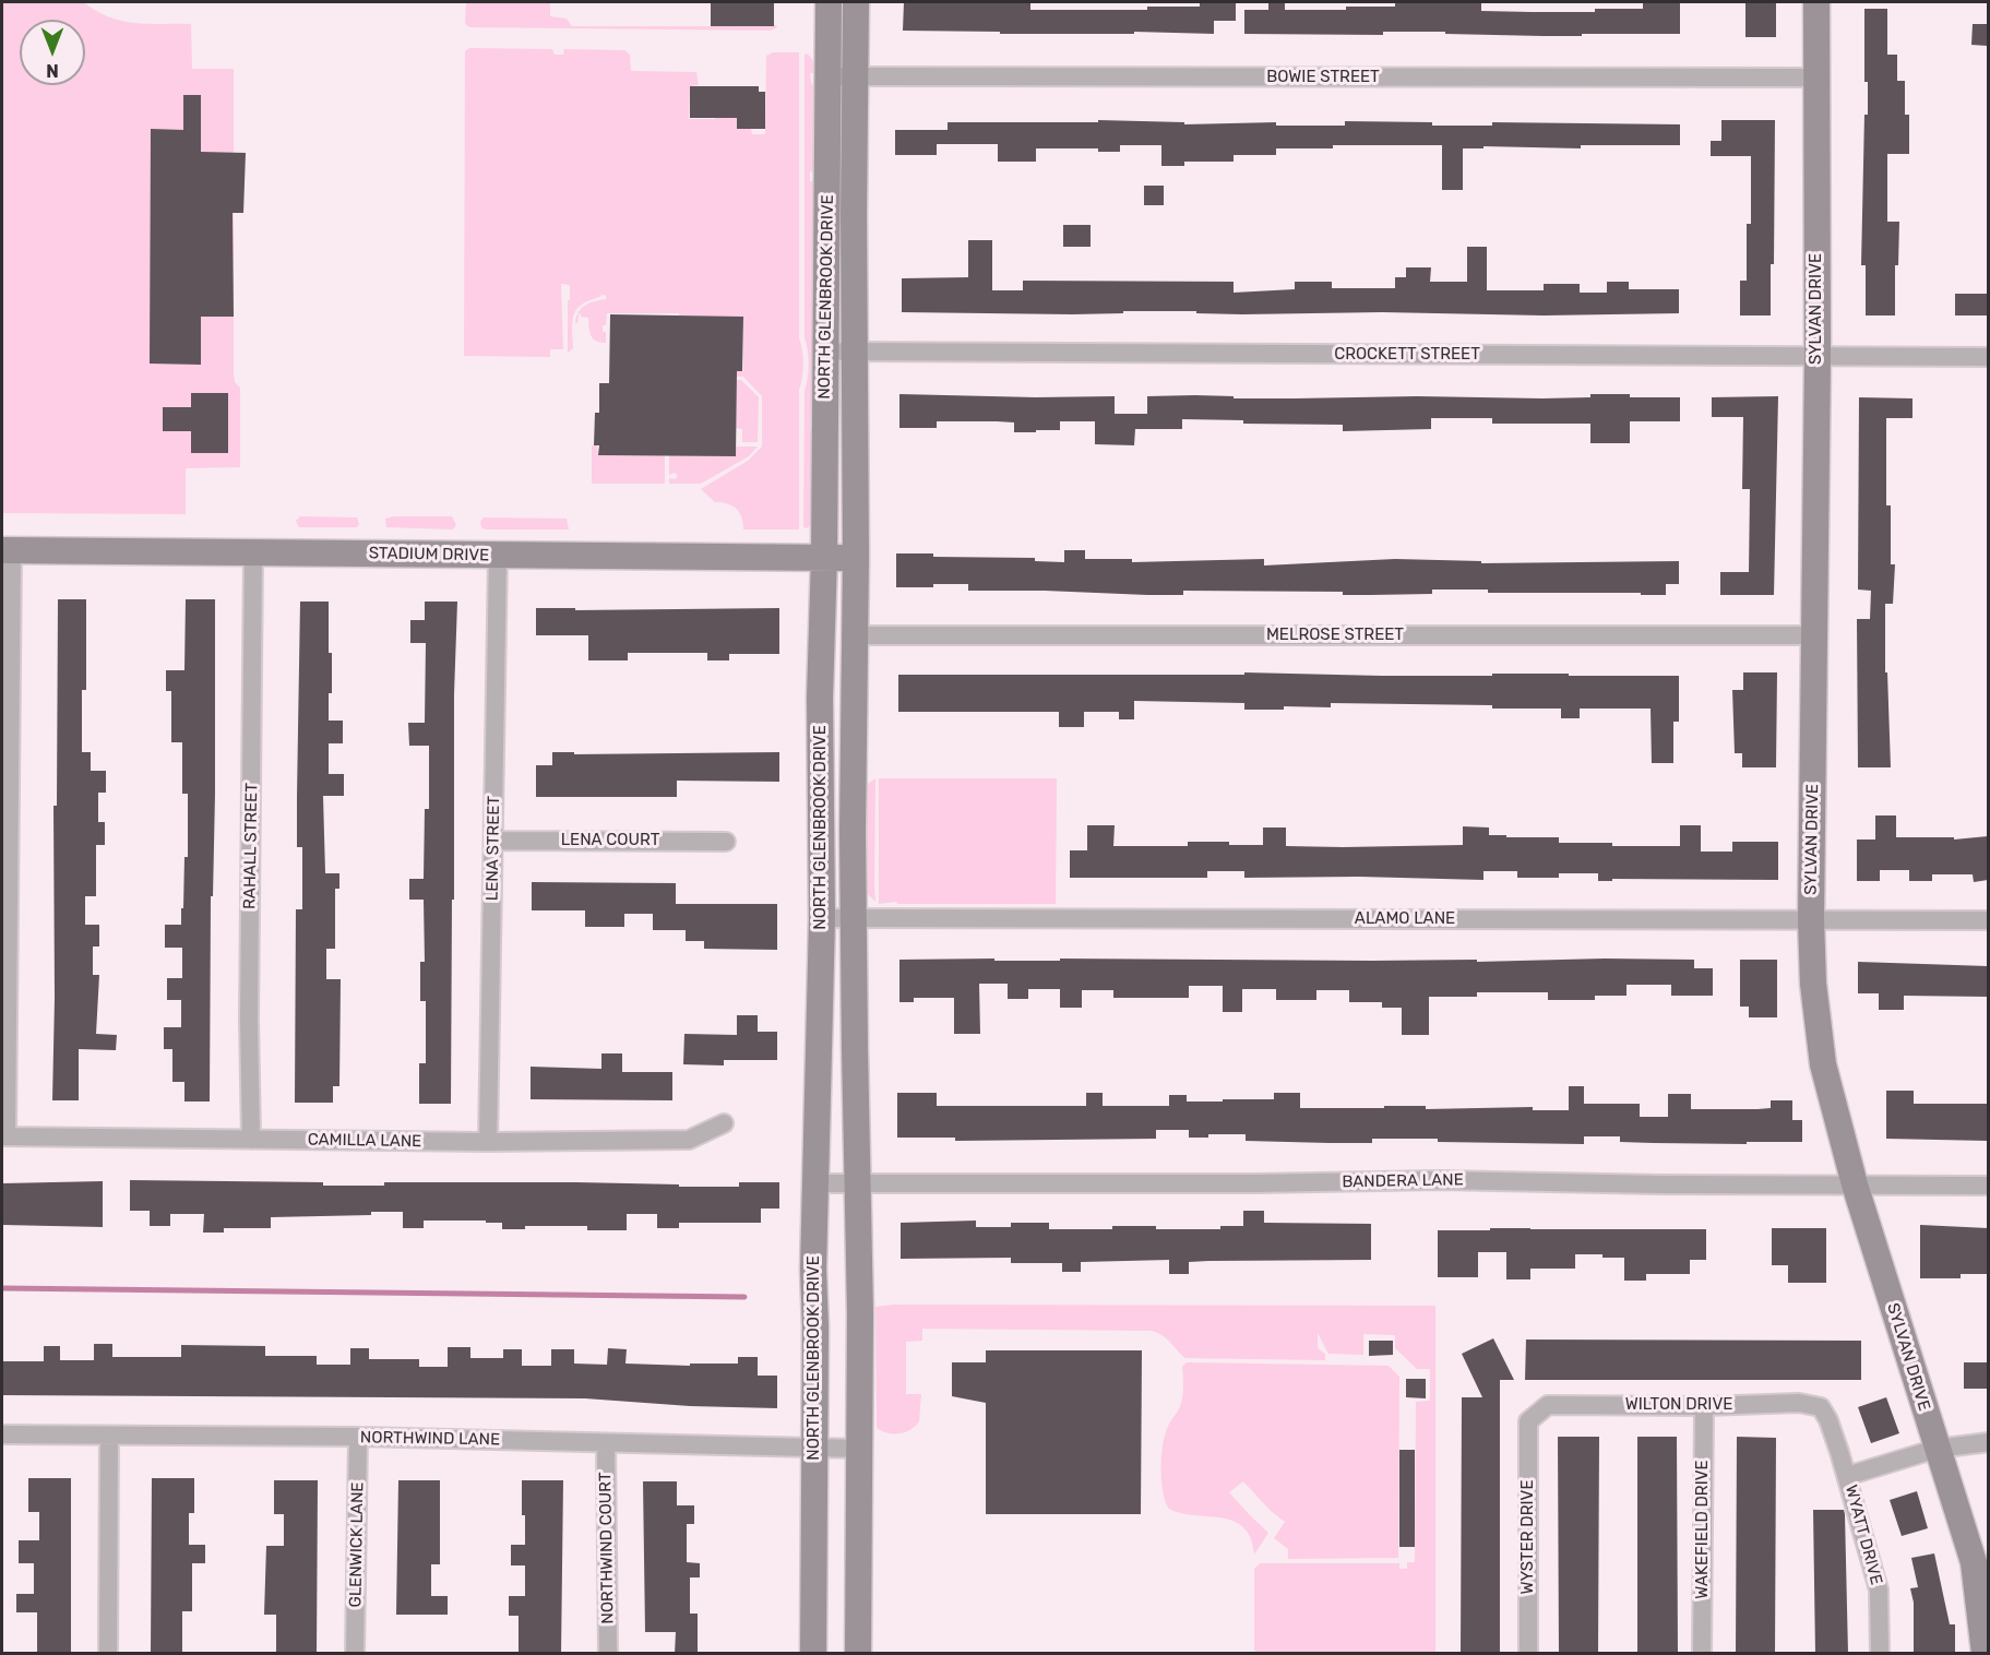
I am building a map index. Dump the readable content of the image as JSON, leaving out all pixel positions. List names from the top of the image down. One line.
{"streets":{"main road":["NORTH GLENBROOK DRIVE","SYLVAN DRIVE","STADIUM DRIVE"],"street":["BOWIE STREET","CROCKETT STREET","MELROSE STREET","LENA COURT","RAHALL STREET","LENA STREET","ALAMO LANE","CAMILLA LANE","BANDERA LANE","WILTON DRIVE","NORTHWIND LANE","WAKEFIELD DRIVE","WYATT DRIVE","WYSTER DRIVE","GLENWICK LANE","NORTHWIND COURT"]},"crossings":[["BOWIE STREET","NORTH GLENBROOK DRIVE"],["BOWIE STREET","SYLVAN DRIVE"],["NORTH GLENBROOK DRIVE","CROCKETT STREET"],["NORTH GLENBROOK DRIVE","STADIUM DRIVE"],["NORTH GLENBROOK DRIVE","MELROSE STREET"],["NORTH GLENBROOK DRIVE","ALAMO LANE"],["NORTH GLENBROOK DRIVE","BANDERA LANE"],["NORTH GLENBROOK DRIVE","NORTHWIND LANE"],["SYLVAN DRIVE","CROCKETT STREET"],["SYLVAN DRIVE","MELROSE STREET"],["SYLVAN DRIVE","ALAMO LANE"],["SYLVAN DRIVE","BANDERA LANE"],["STADIUM DRIVE","RAHALL STREET"],["STADIUM DRIVE","LENA STREET"],["LENA COURT","LENA STREET"],["RAHALL STREET","CAMILLA LANE"],["LENA STREET","CAMILLA LANE"],["WILTON DRIVE","WAKEFIELD DRIVE"],["WILTON DRIVE","WYATT DRIVE"],["WILTON DRIVE","WYSTER DRIVE"],["NORTHWIND LANE","GLENWICK LANE"],["NORTHWIND LANE","NORTHWIND COURT"]],"north":"bottom"}
